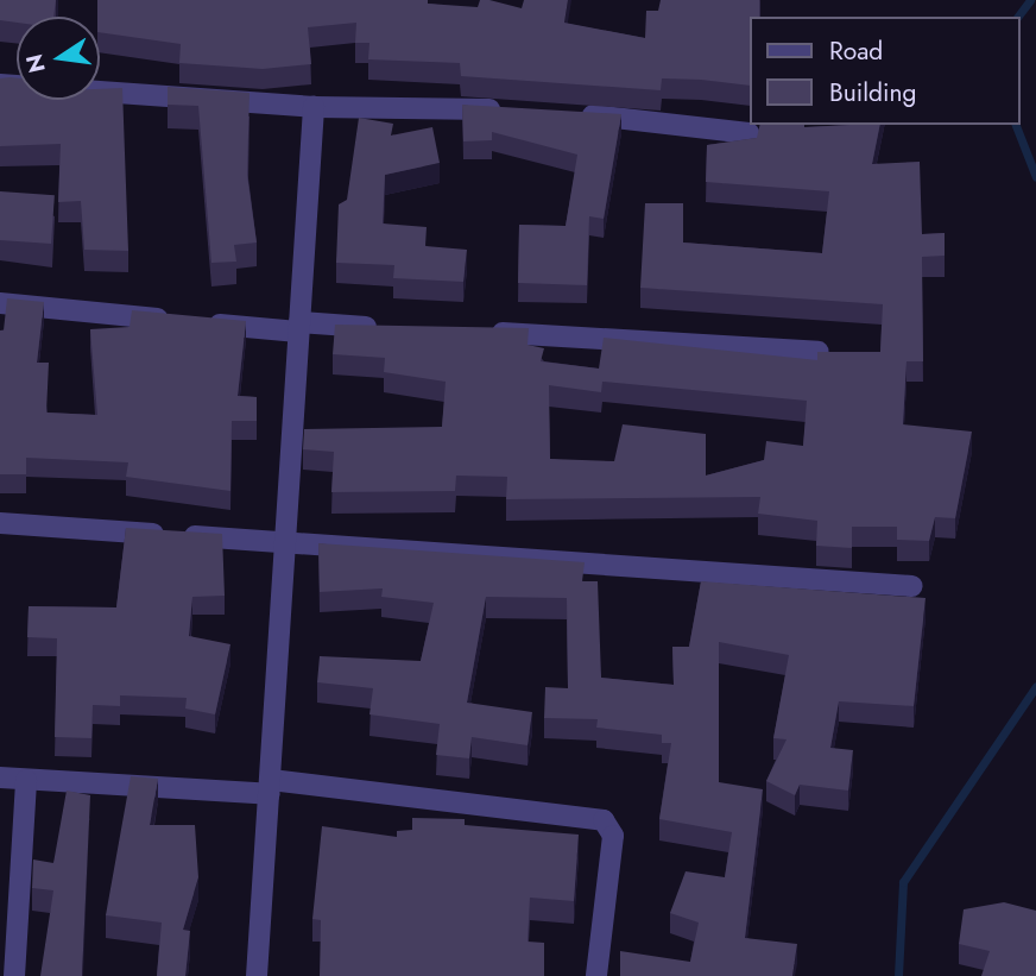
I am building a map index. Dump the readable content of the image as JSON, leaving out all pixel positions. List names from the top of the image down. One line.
{"legend":["Road","Building"],"north":"left"}
